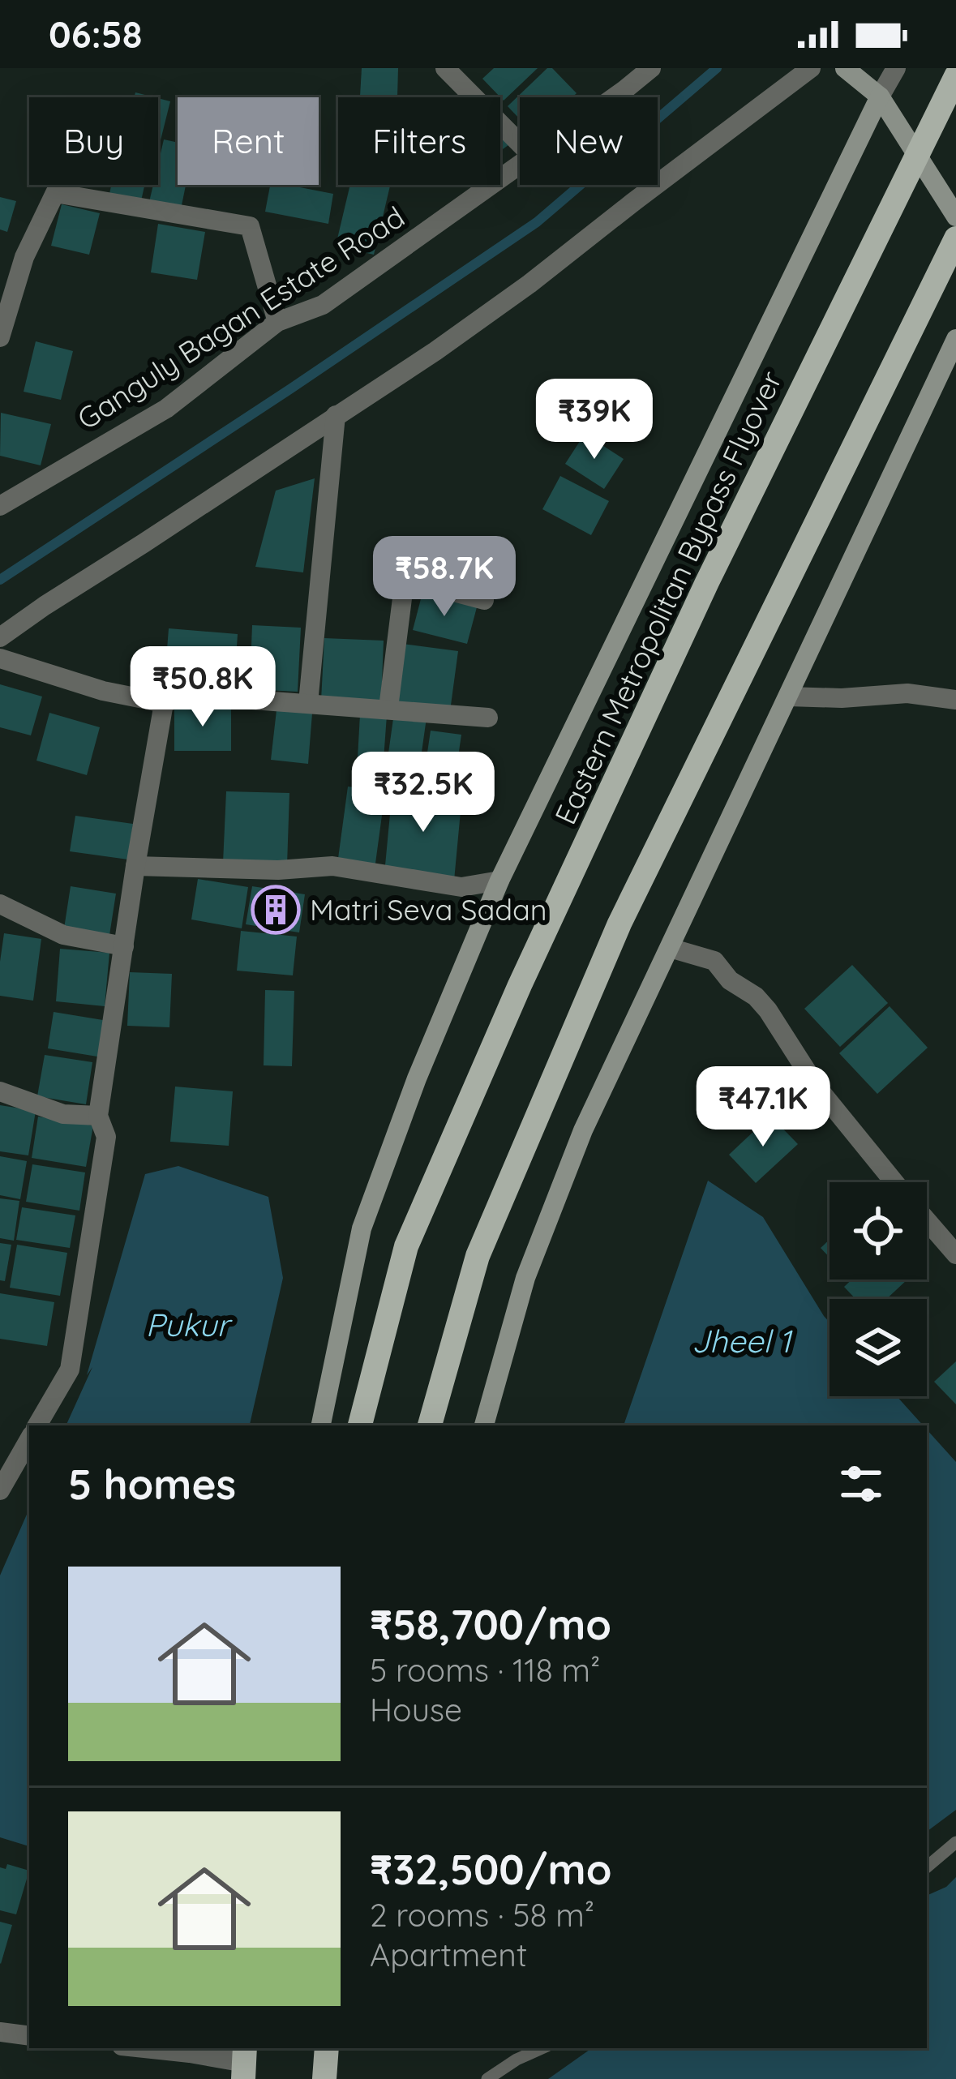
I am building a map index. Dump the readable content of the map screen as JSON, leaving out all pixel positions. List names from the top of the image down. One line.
{"streets":{"main road":["Eastern Metropolitan Bypass Flyover"],"street":["Ganguly Bagan Estate Road"]},"water":["Pukur","Jheel 1"],"places":{"building":["Matri Seva Sadan"]},"page":{"status":"06:58","chip":["Buy","Rent","Filters","New"],"price":["₹39K","₹58.7K","₹50.8K","₹32.5K","₹47.1K"],"heading":"5 homes","list":[{"name":"₹58,700/mo","note":"5 rooms · 118 m² · House"},{"name":"₹32,500/mo","note":"2 rooms · 58 m² · Apartment"}]}}
